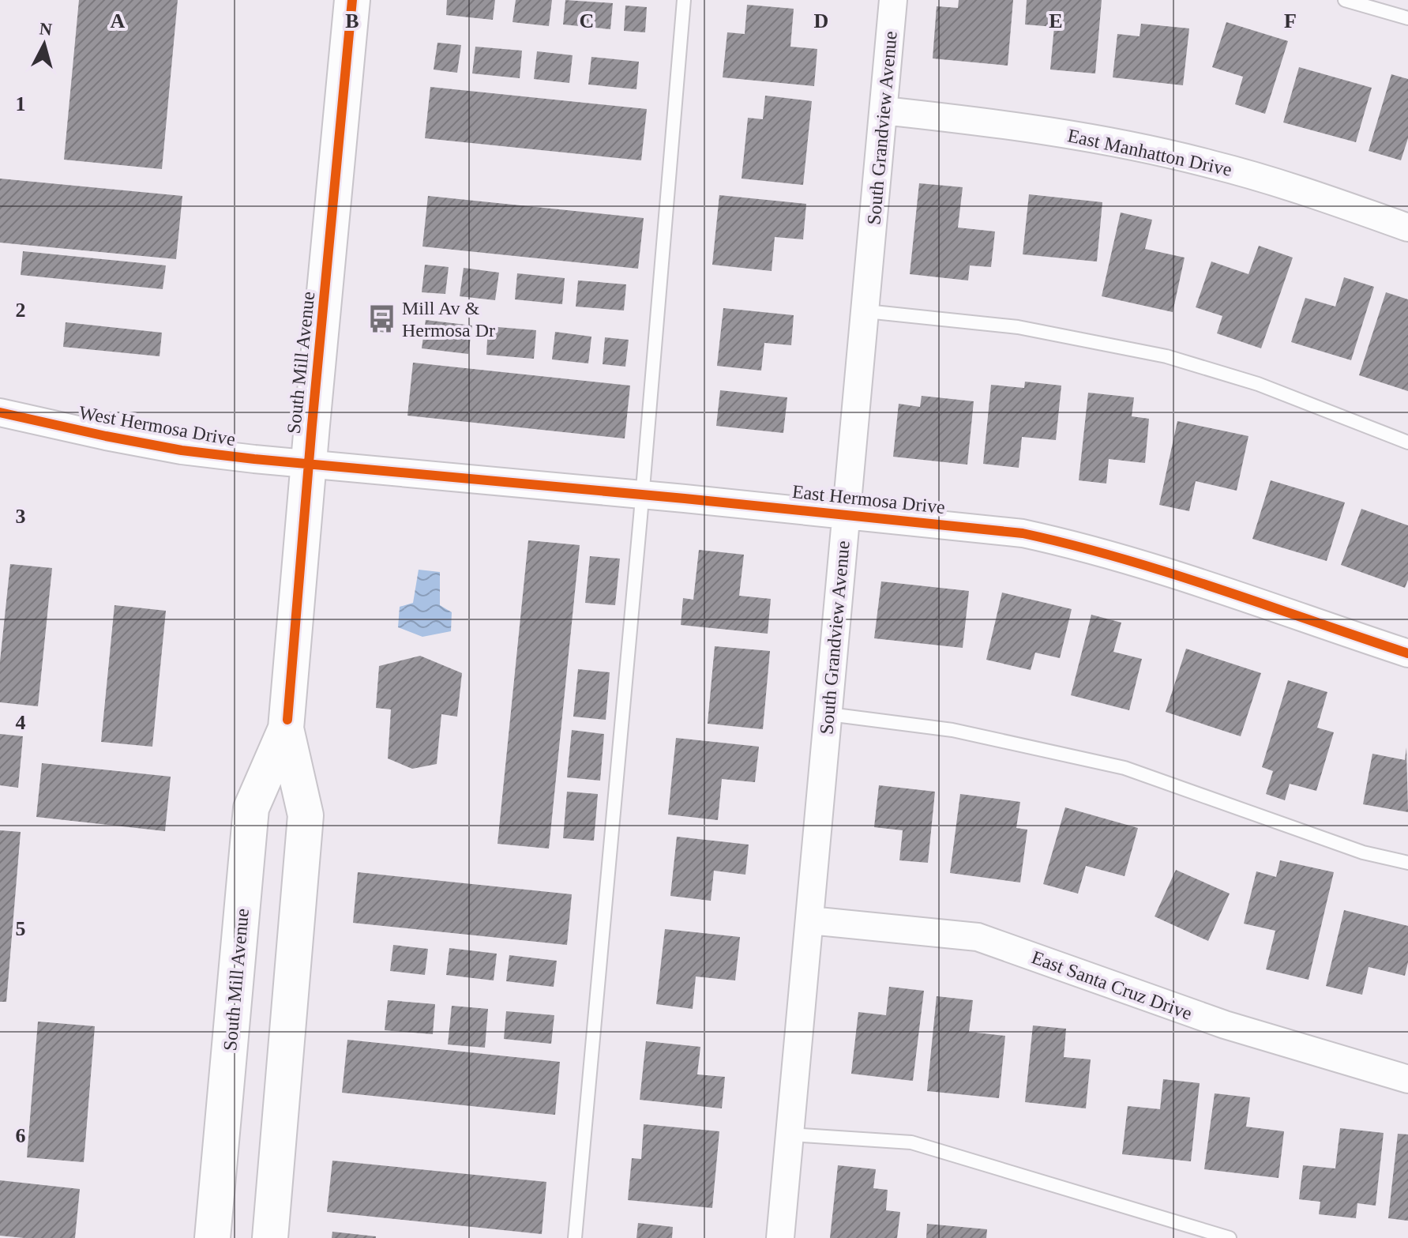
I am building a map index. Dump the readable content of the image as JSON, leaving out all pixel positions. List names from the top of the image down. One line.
{"streets":{"main road":["South Mill Avenue"],"street":["South Grandview Avenue","East Manhatton Drive","West Hermosa Drive","East Hermosa Drive","East Santa Cruz Drive"]},"crossings":[["South Grandview Avenue","East Manhatton Drive"],["South Grandview Avenue","East Hermosa Drive"],["South Grandview Avenue","East Santa Cruz Drive"],["South Mill Avenue","West Hermosa Drive"],["South Mill Avenue","East Hermosa Drive"],["West Hermosa Drive","East Hermosa Drive"]],"places":{"bus stop":["Mill Av & Hermosa Dr"]},"north":"top","grid":{"columns":["A","B","C","D","E","F"],"rows":["1","2","3","4","5","6"]}}
